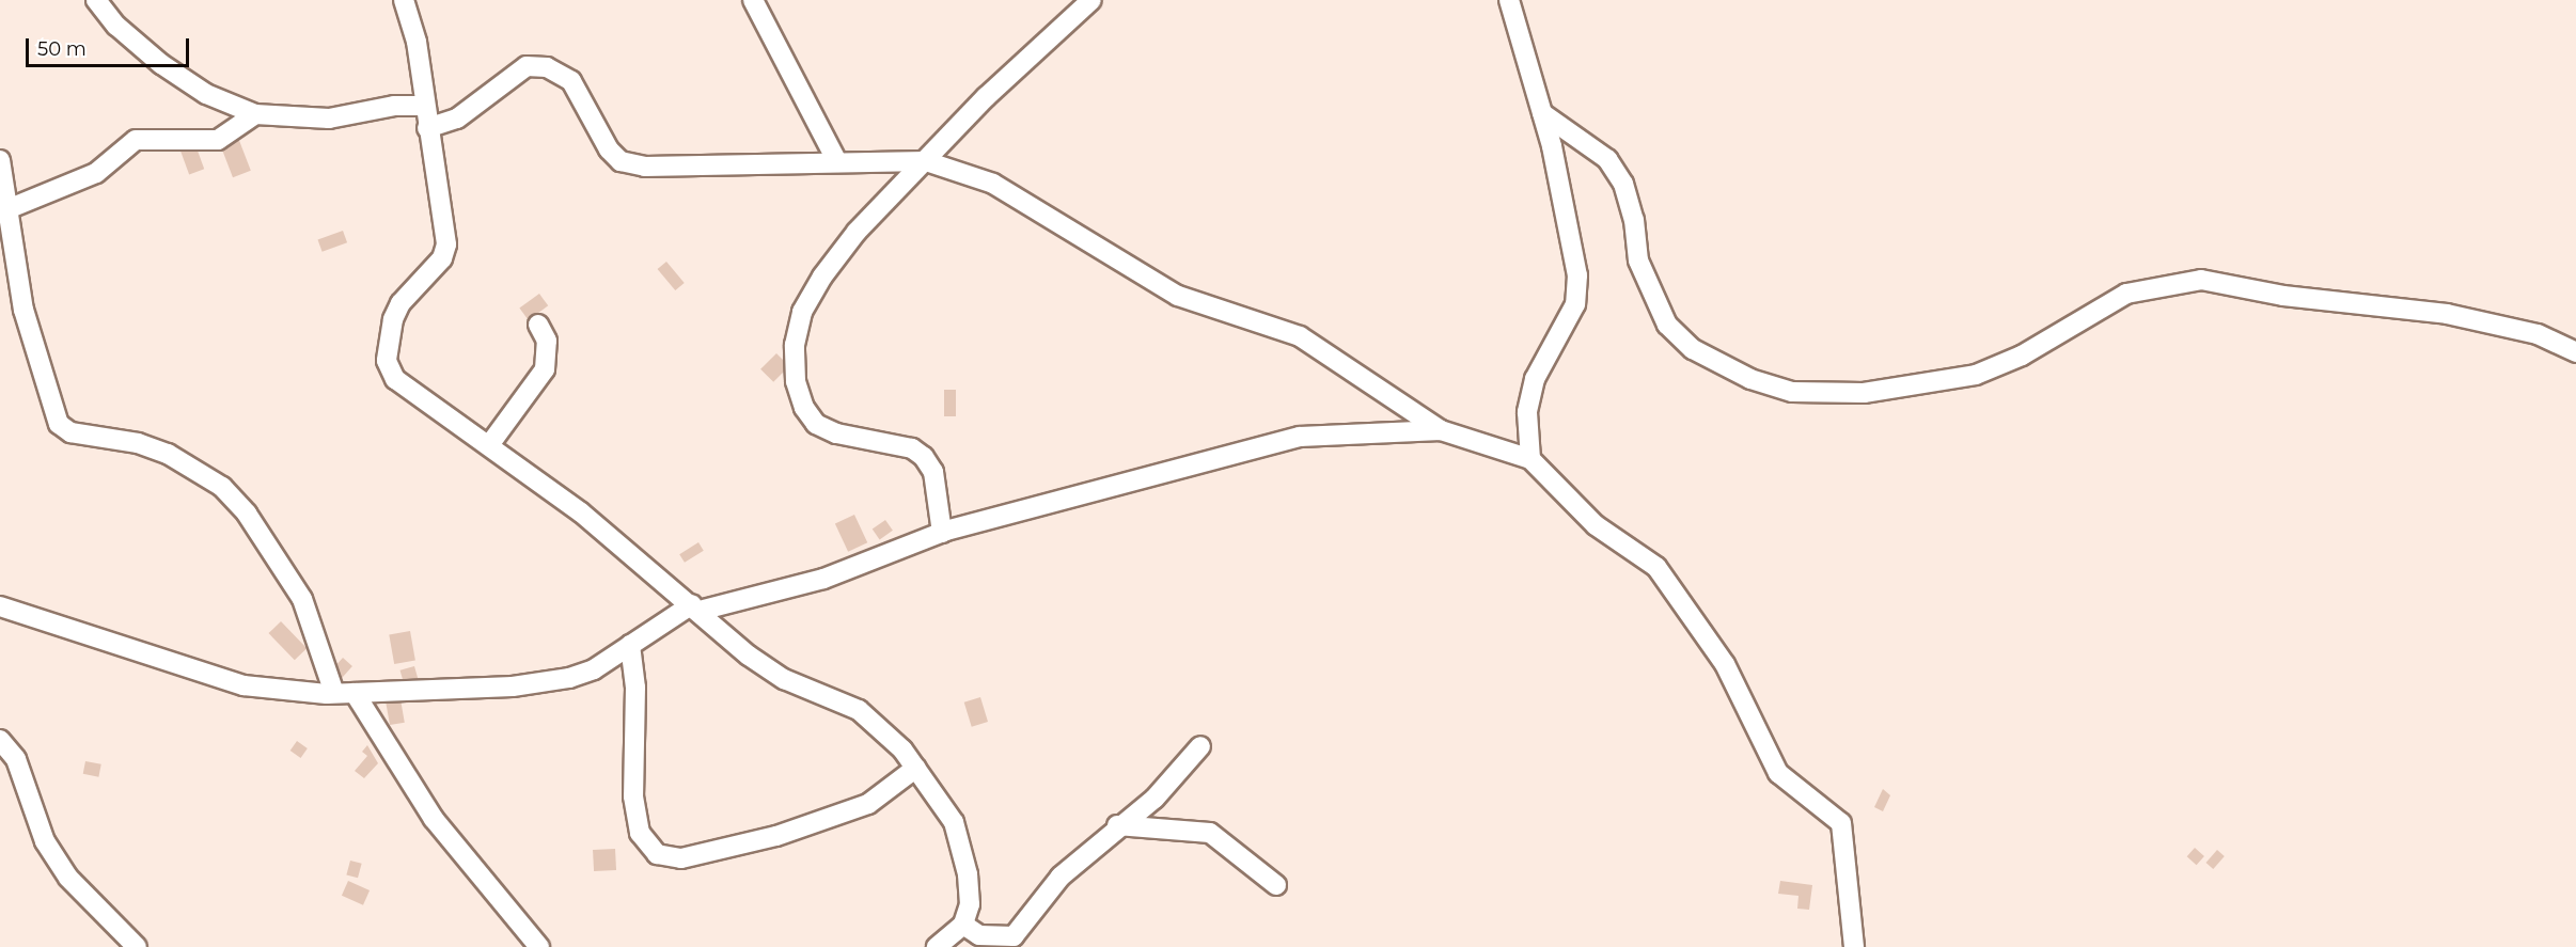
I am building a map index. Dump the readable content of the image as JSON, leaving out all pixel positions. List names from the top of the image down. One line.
{"scale_bar":"50 m"}
